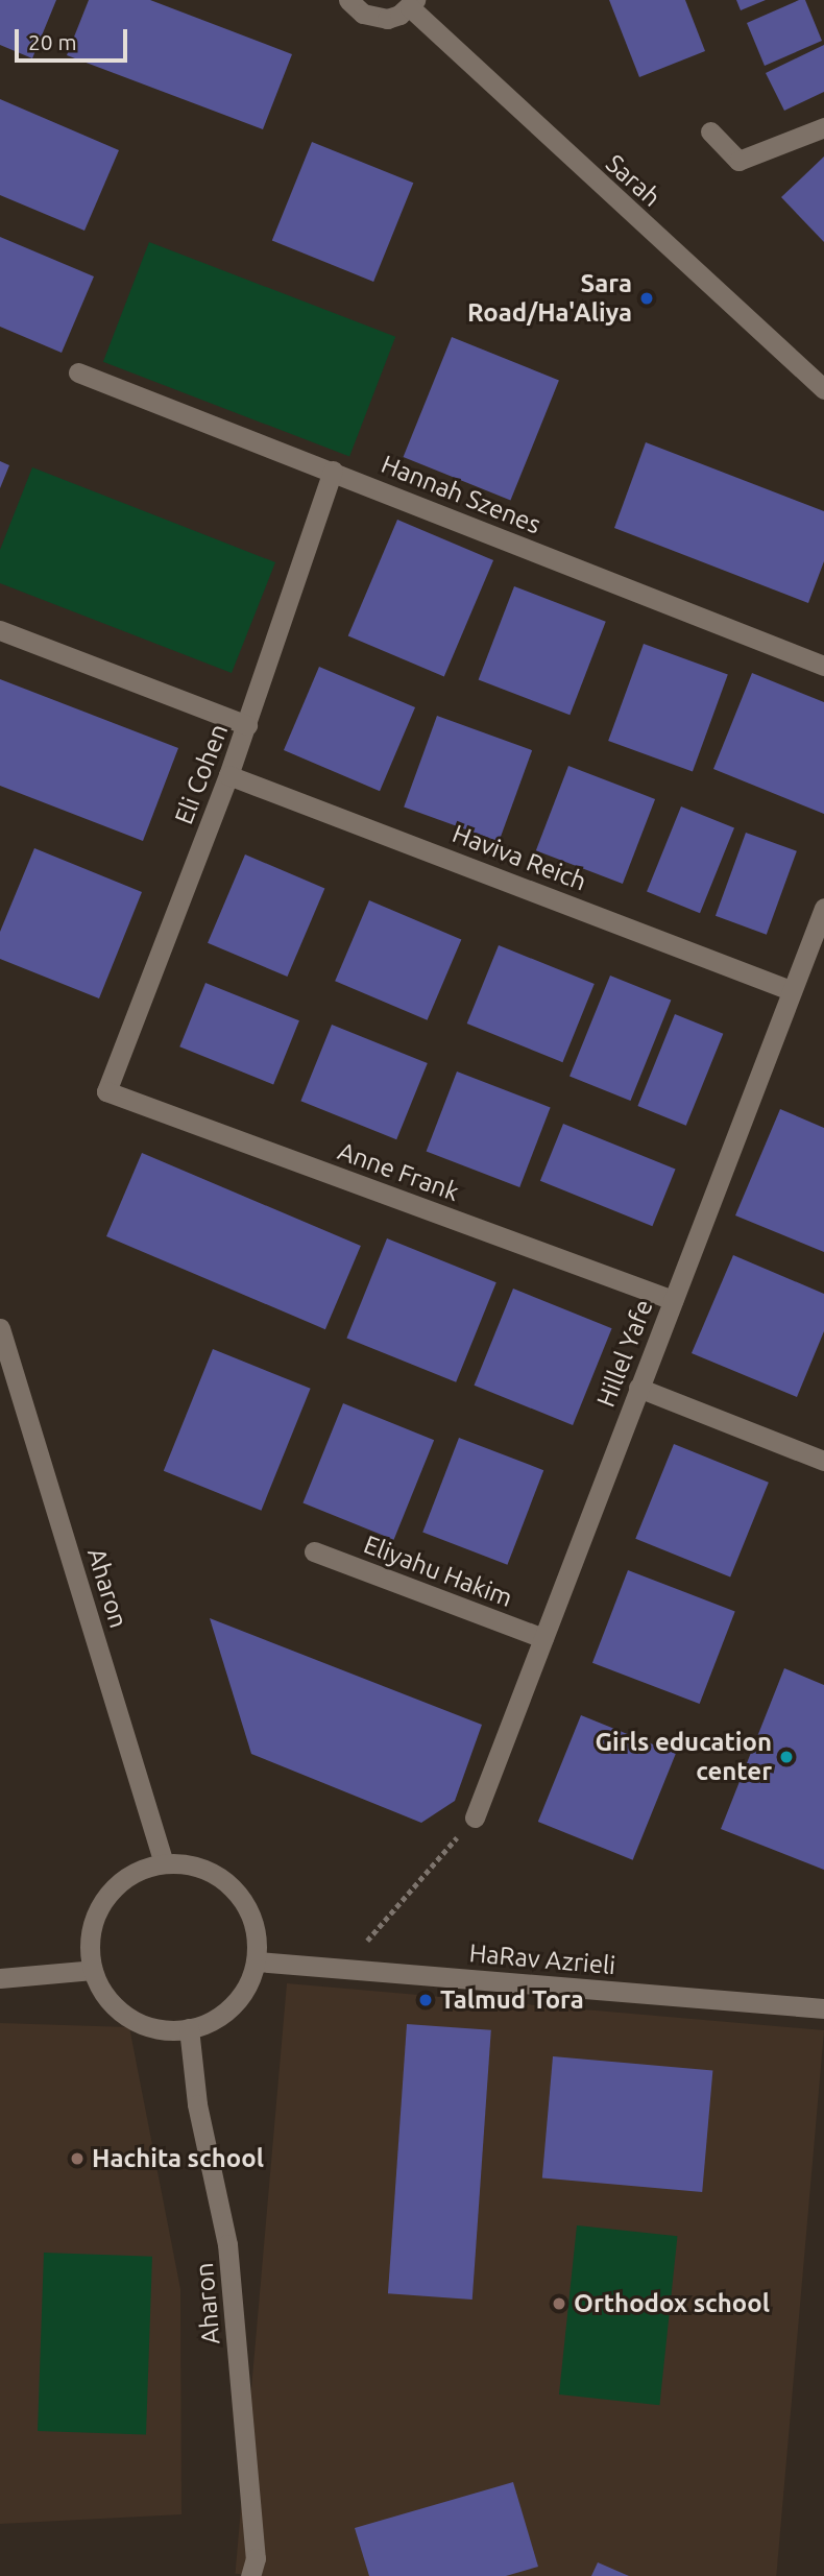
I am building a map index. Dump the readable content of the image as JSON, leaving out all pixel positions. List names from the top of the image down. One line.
{"streets":{"street":["Sarah","Hannah Szenes","Eli Cohen","Haviva Reich","Anne Frank","Hillel Yafe","Eliyahu Hakim","Aharon","HaRav Azrieli"]},"crossings":[["Hannah Szenes","Eli Cohen"],["Eli Cohen","Haviva Reich"],["Eli Cohen","Anne Frank"],["Haviva Reich","Hillel Yafe"],["Anne Frank","Hillel Yafe"],["Hillel Yafe","Eliyahu Hakim"],["Aharon","HaRav Azrieli"]],"places":["Sara Road/Ha'Aliya","Girls education center","Talmud Tora","Hachita school","Orthodox school"],"scale_bar":"20 m"}
